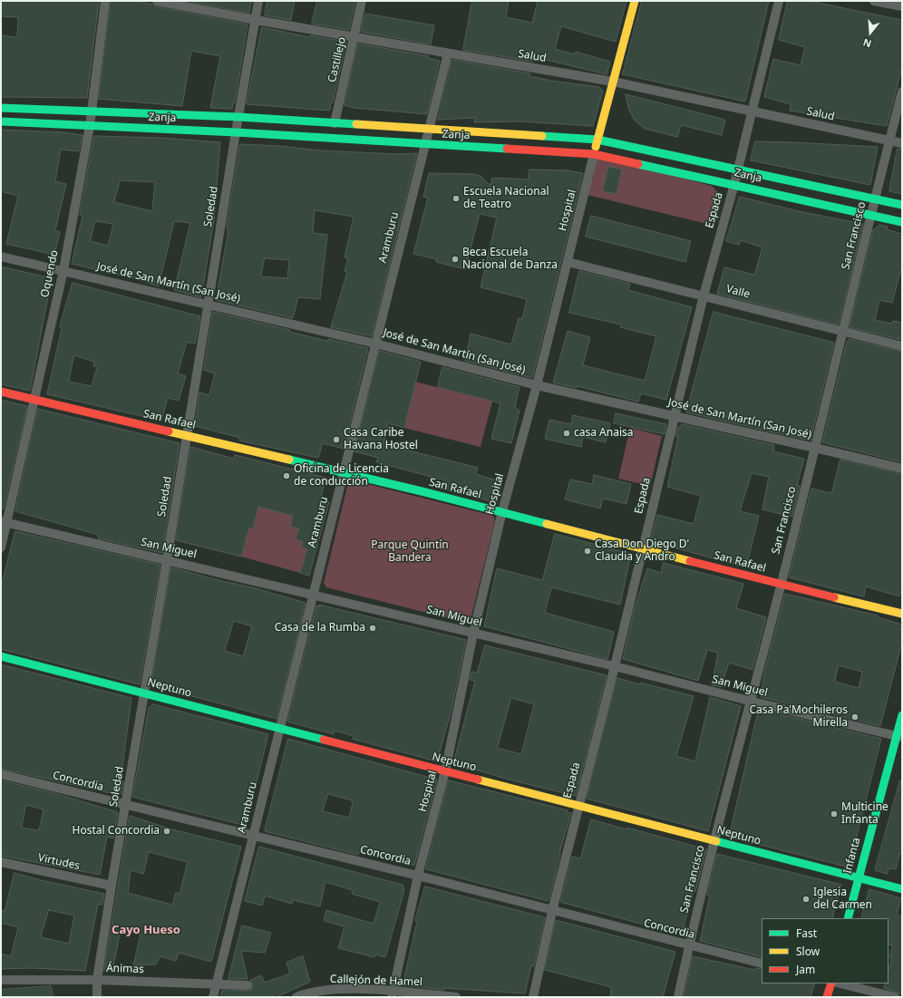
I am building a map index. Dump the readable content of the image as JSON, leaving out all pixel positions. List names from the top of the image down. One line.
{"streets":{"main road":["Zanja","Hospital","San Rafael","Neptuno","Infanta"],"street":["Salud","Castillejo","Soledad","Espada","San Francisco","Aramburu","Oquendo","José de San Martín (San José)","Valle","San Miguel","Concordia","Virtudes","Ánimas","Callejón de Hamel"]},"crossings":[["Salud","Castillejo"],["Salud","Soledad"],["Salud","Hospital"],["Salud","Espada"],["Salud","San Francisco"],["Salud","Aramburu"],["Castillejo","Zanja"],["Zanja","Soledad"],["Zanja","Hospital"],["Zanja","Espada"],["Zanja","San Francisco"],["Zanja","Aramburu"],["Zanja","Oquendo"],["Soledad","José de San Martín (San José)"],["Soledad","San Rafael"],["Soledad","San Miguel"],["Soledad","Neptuno"],["Soledad","Concordia"],["Soledad","Virtudes"],["Soledad","Ánimas"],["Hospital","José de San Martín (San José)"],["Hospital","Valle"],["Hospital","San Rafael"],["Hospital","San Miguel"],["Hospital","Neptuno"],["Hospital","Concordia"],["Hospital","Callejón de Hamel"],["Espada","José de San Martín (San José)"],["Espada","Valle"],["Espada","San Rafael"],["Espada","San Miguel"],["Espada","Neptuno"],["Espada","Concordia"],["San Francisco","José de San Martín (San José)"],["San Francisco","Valle"],["San Francisco","San Rafael"],["San Francisco","San Miguel"],["San Francisco","Neptuno"],["San Francisco","Concordia"],["Aramburu","José de San Martín (San José)"],["Aramburu","San Rafael"],["Aramburu","San Miguel"],["Aramburu","Neptuno"],["Aramburu","Concordia"],["Aramburu","Ánimas"],["Oquendo","José de San Martín (San José)"],["Oquendo","San Rafael"],["Oquendo","San Miguel"],["San Miguel","Infanta"],["Neptuno","Infanta"]],"districts":["Cayo Hueso"],"parks":["Parque Quintín Bandera"],"places":["Escuela Nacional de Teatro","Beca Escuela Nacional de Danza","casa Anaisa","Casa Caribe Havana Hostel","Oficina de Licencia de conducción","Casa Don Diego D' Claudia y Andro","Casa de la Rumba","Casa Pa'Mochileros Mirella","Multicine Infanta","Hostal Concordia","Iglesia del Carmen"],"legend":["Fast","Slow","Jam"],"north":"bottom"}
